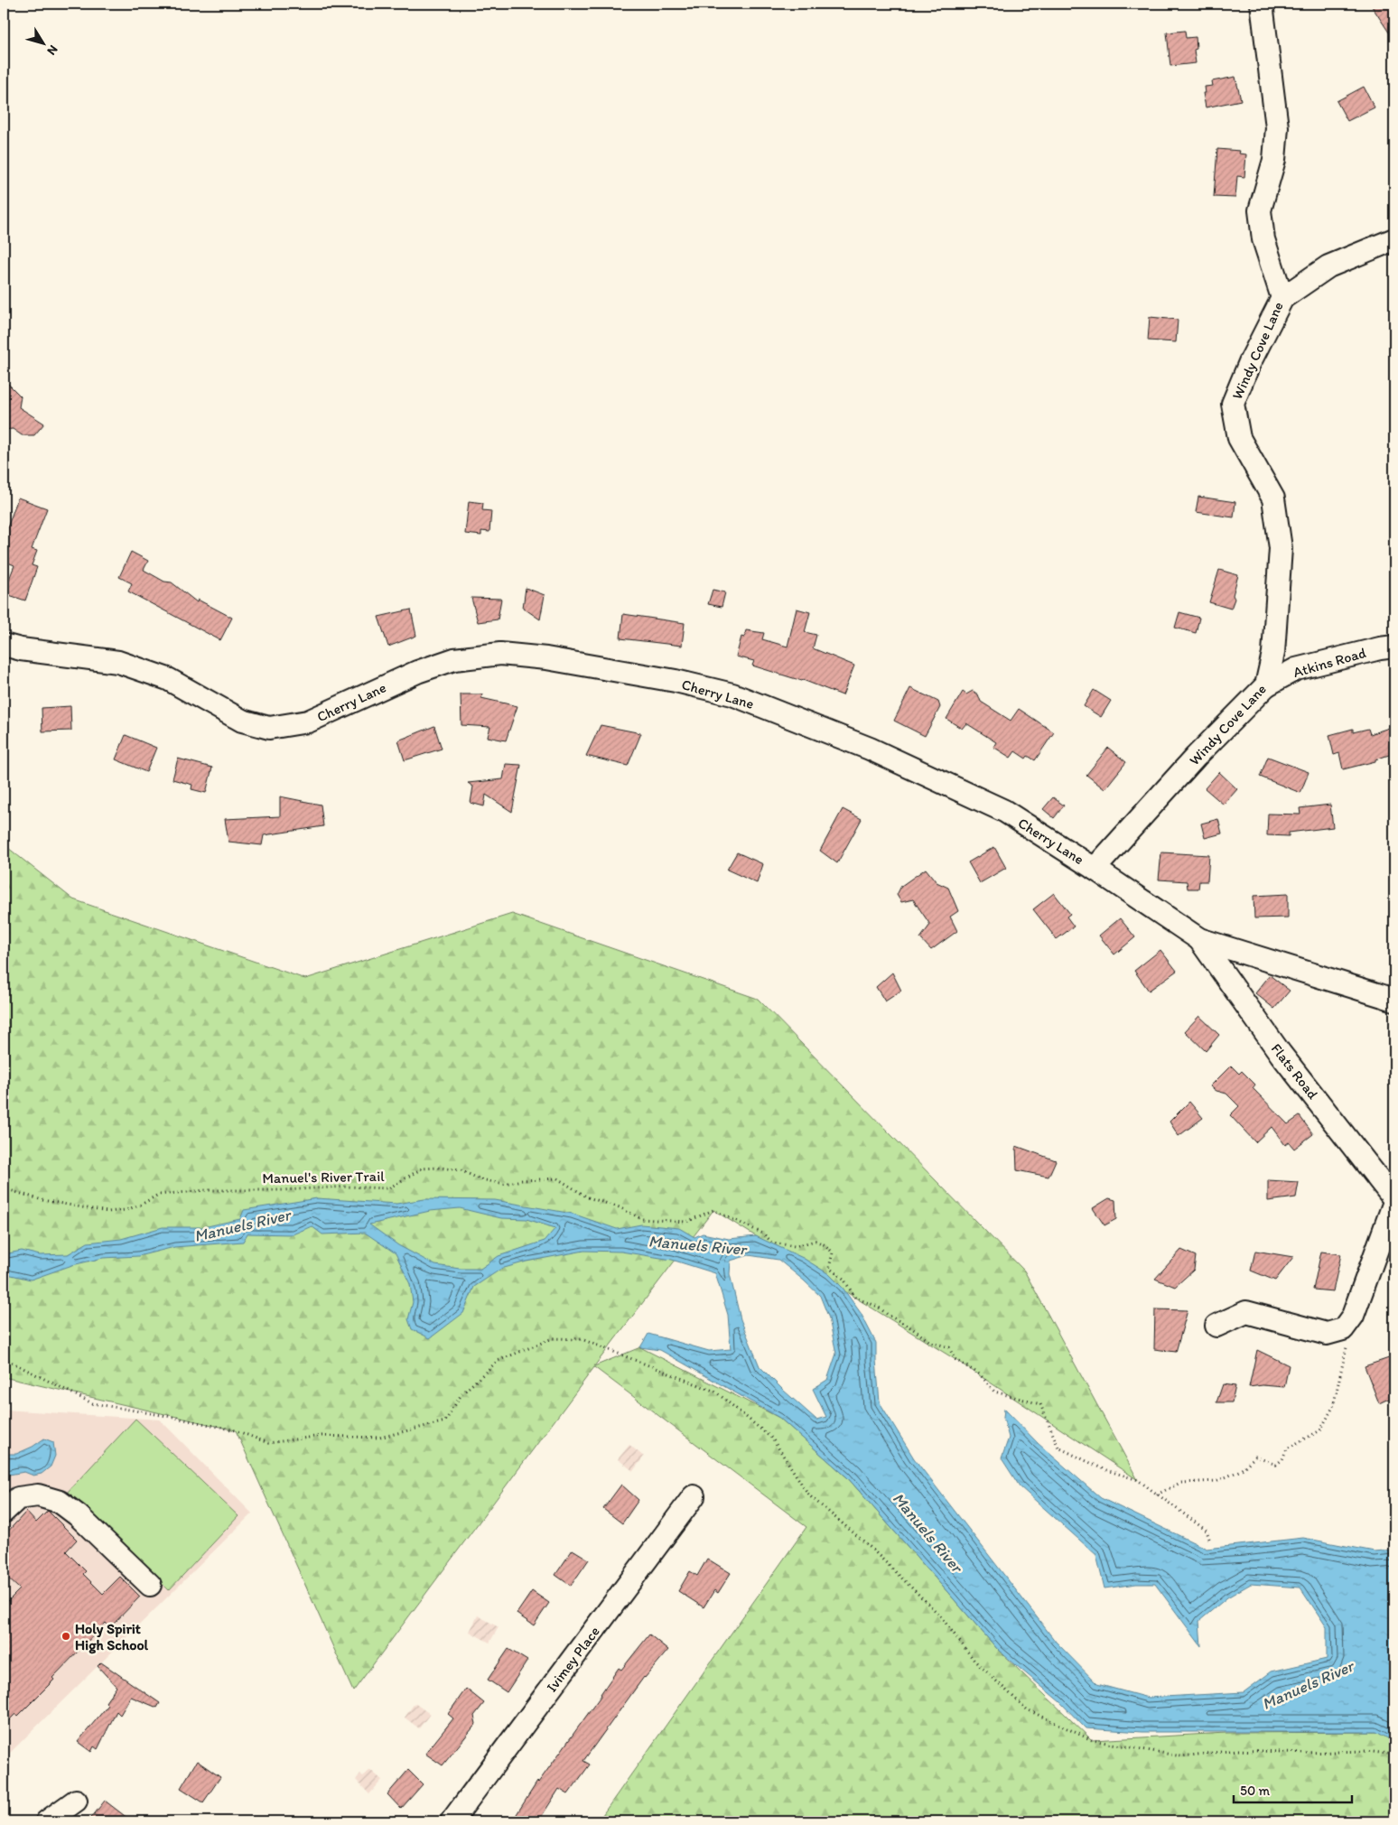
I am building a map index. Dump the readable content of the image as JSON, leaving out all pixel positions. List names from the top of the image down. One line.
{"streets":{"street":["Windy Cove Lane","Atkins Road","Cherry Lane","Flats Road","Ivimey Place"],"path":["Manuel's River Trail"]},"crossings":[["Windy Cove Lane","Atkins Road"],["Windy Cove Lane","Cherry Lane"],["Cherry Lane","Flats Road"]],"water":["Manuels River"],"places":["Holy Spirit High School"],"scale_bar":"50 m","north":"bottom right"}
